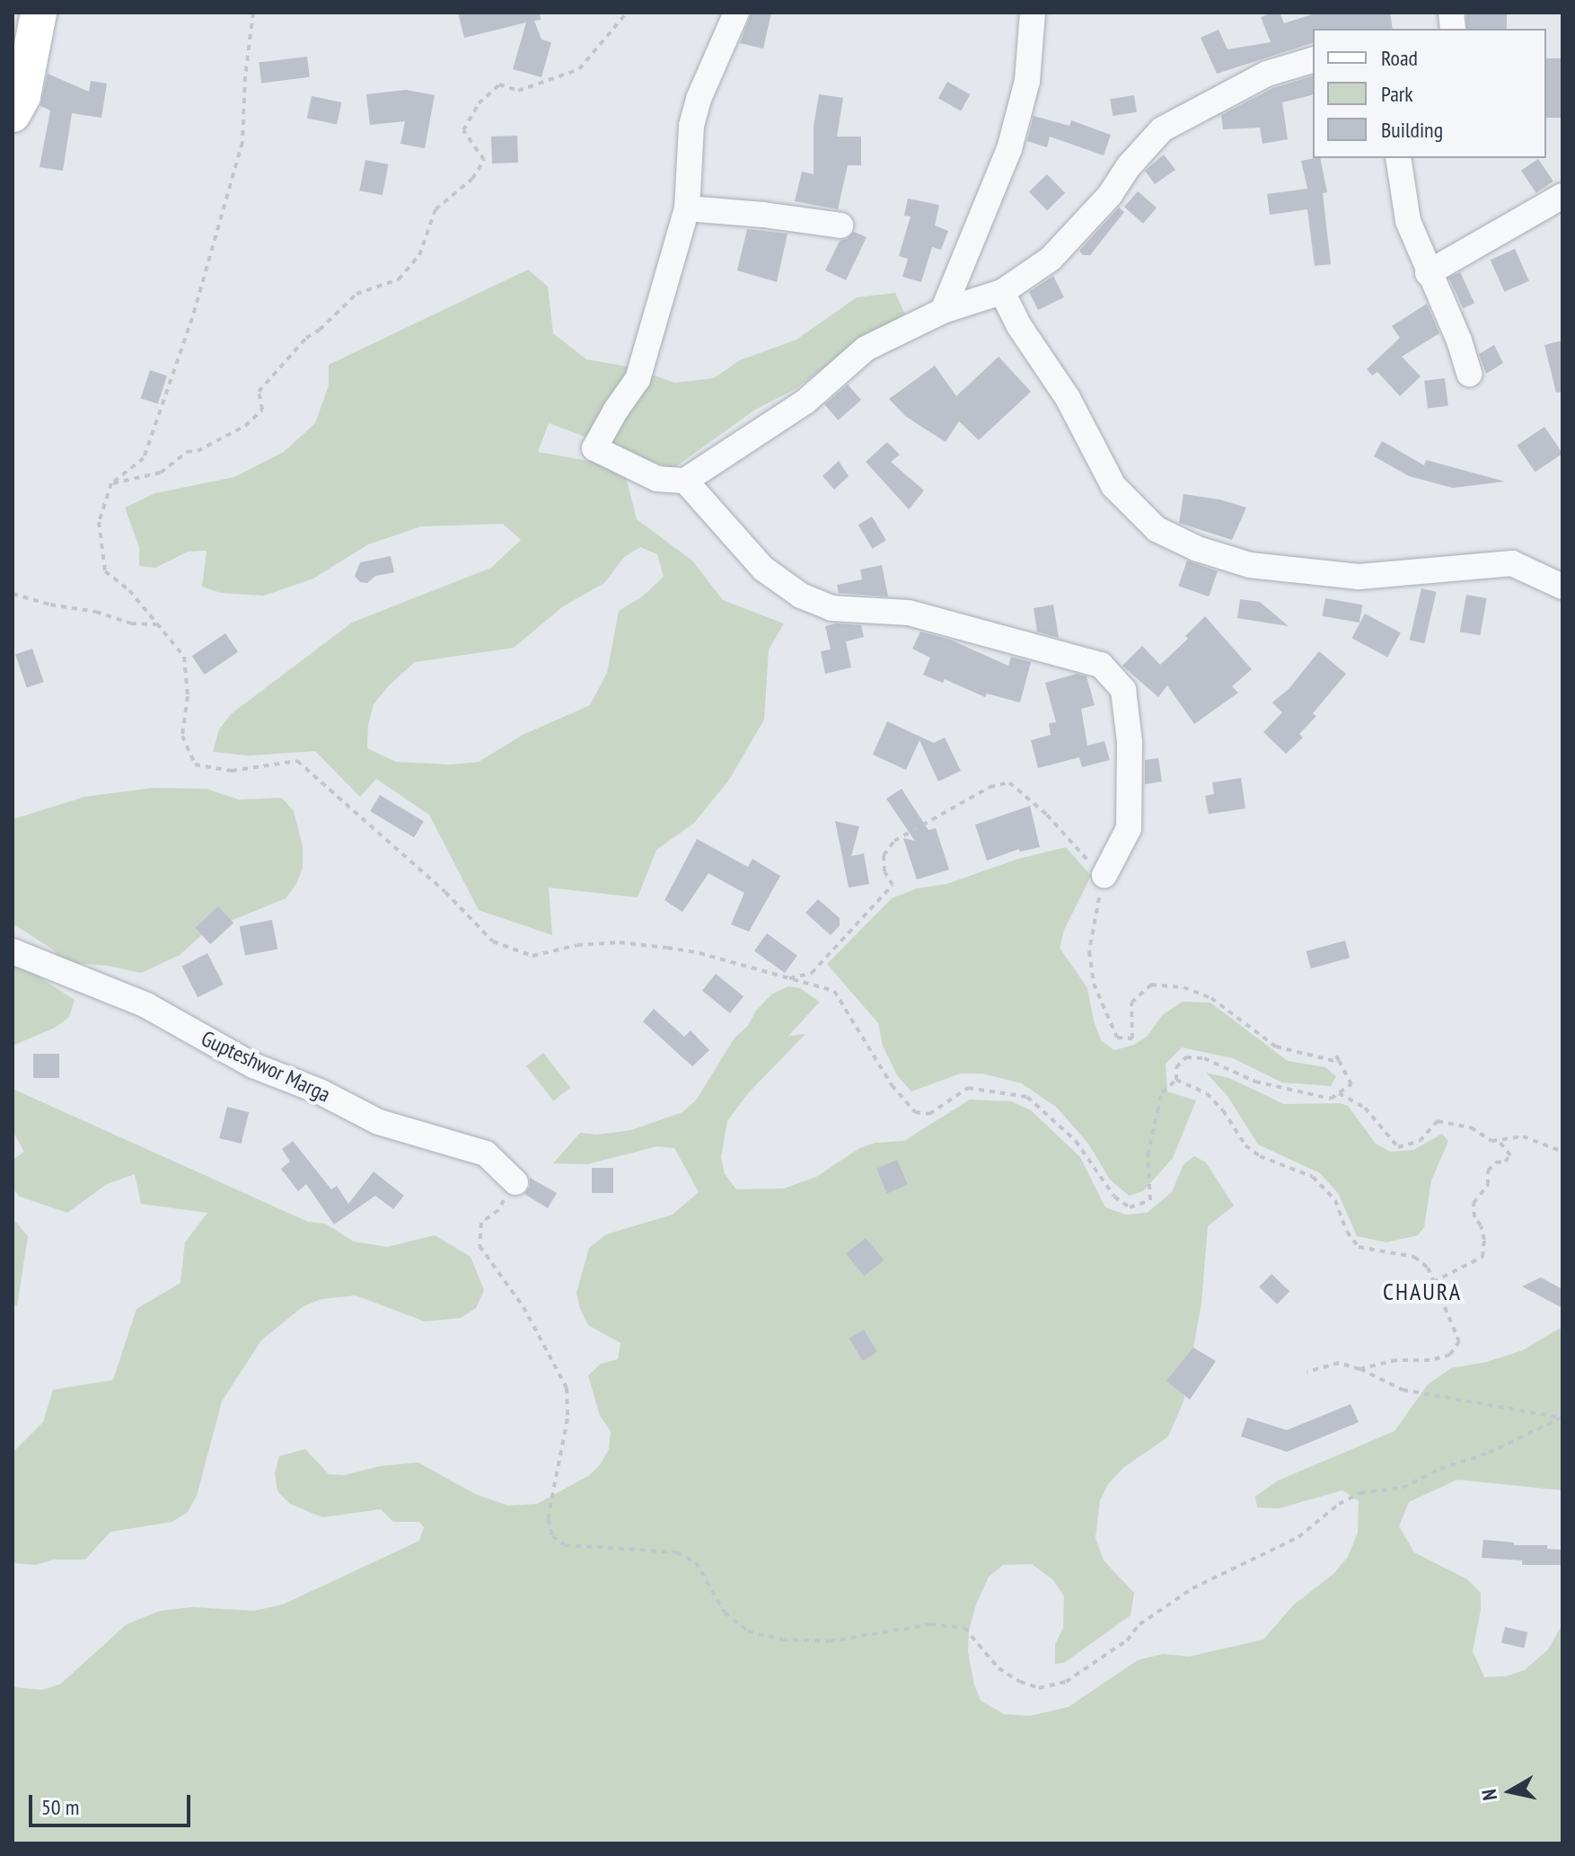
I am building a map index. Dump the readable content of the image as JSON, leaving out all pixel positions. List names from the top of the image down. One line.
{"streets":{"street":["Gupteshwor Marga"]},"districts":["CHAURA"],"legend":["Road","Park","Building"],"scale_bar":"50 m","north":"left"}
